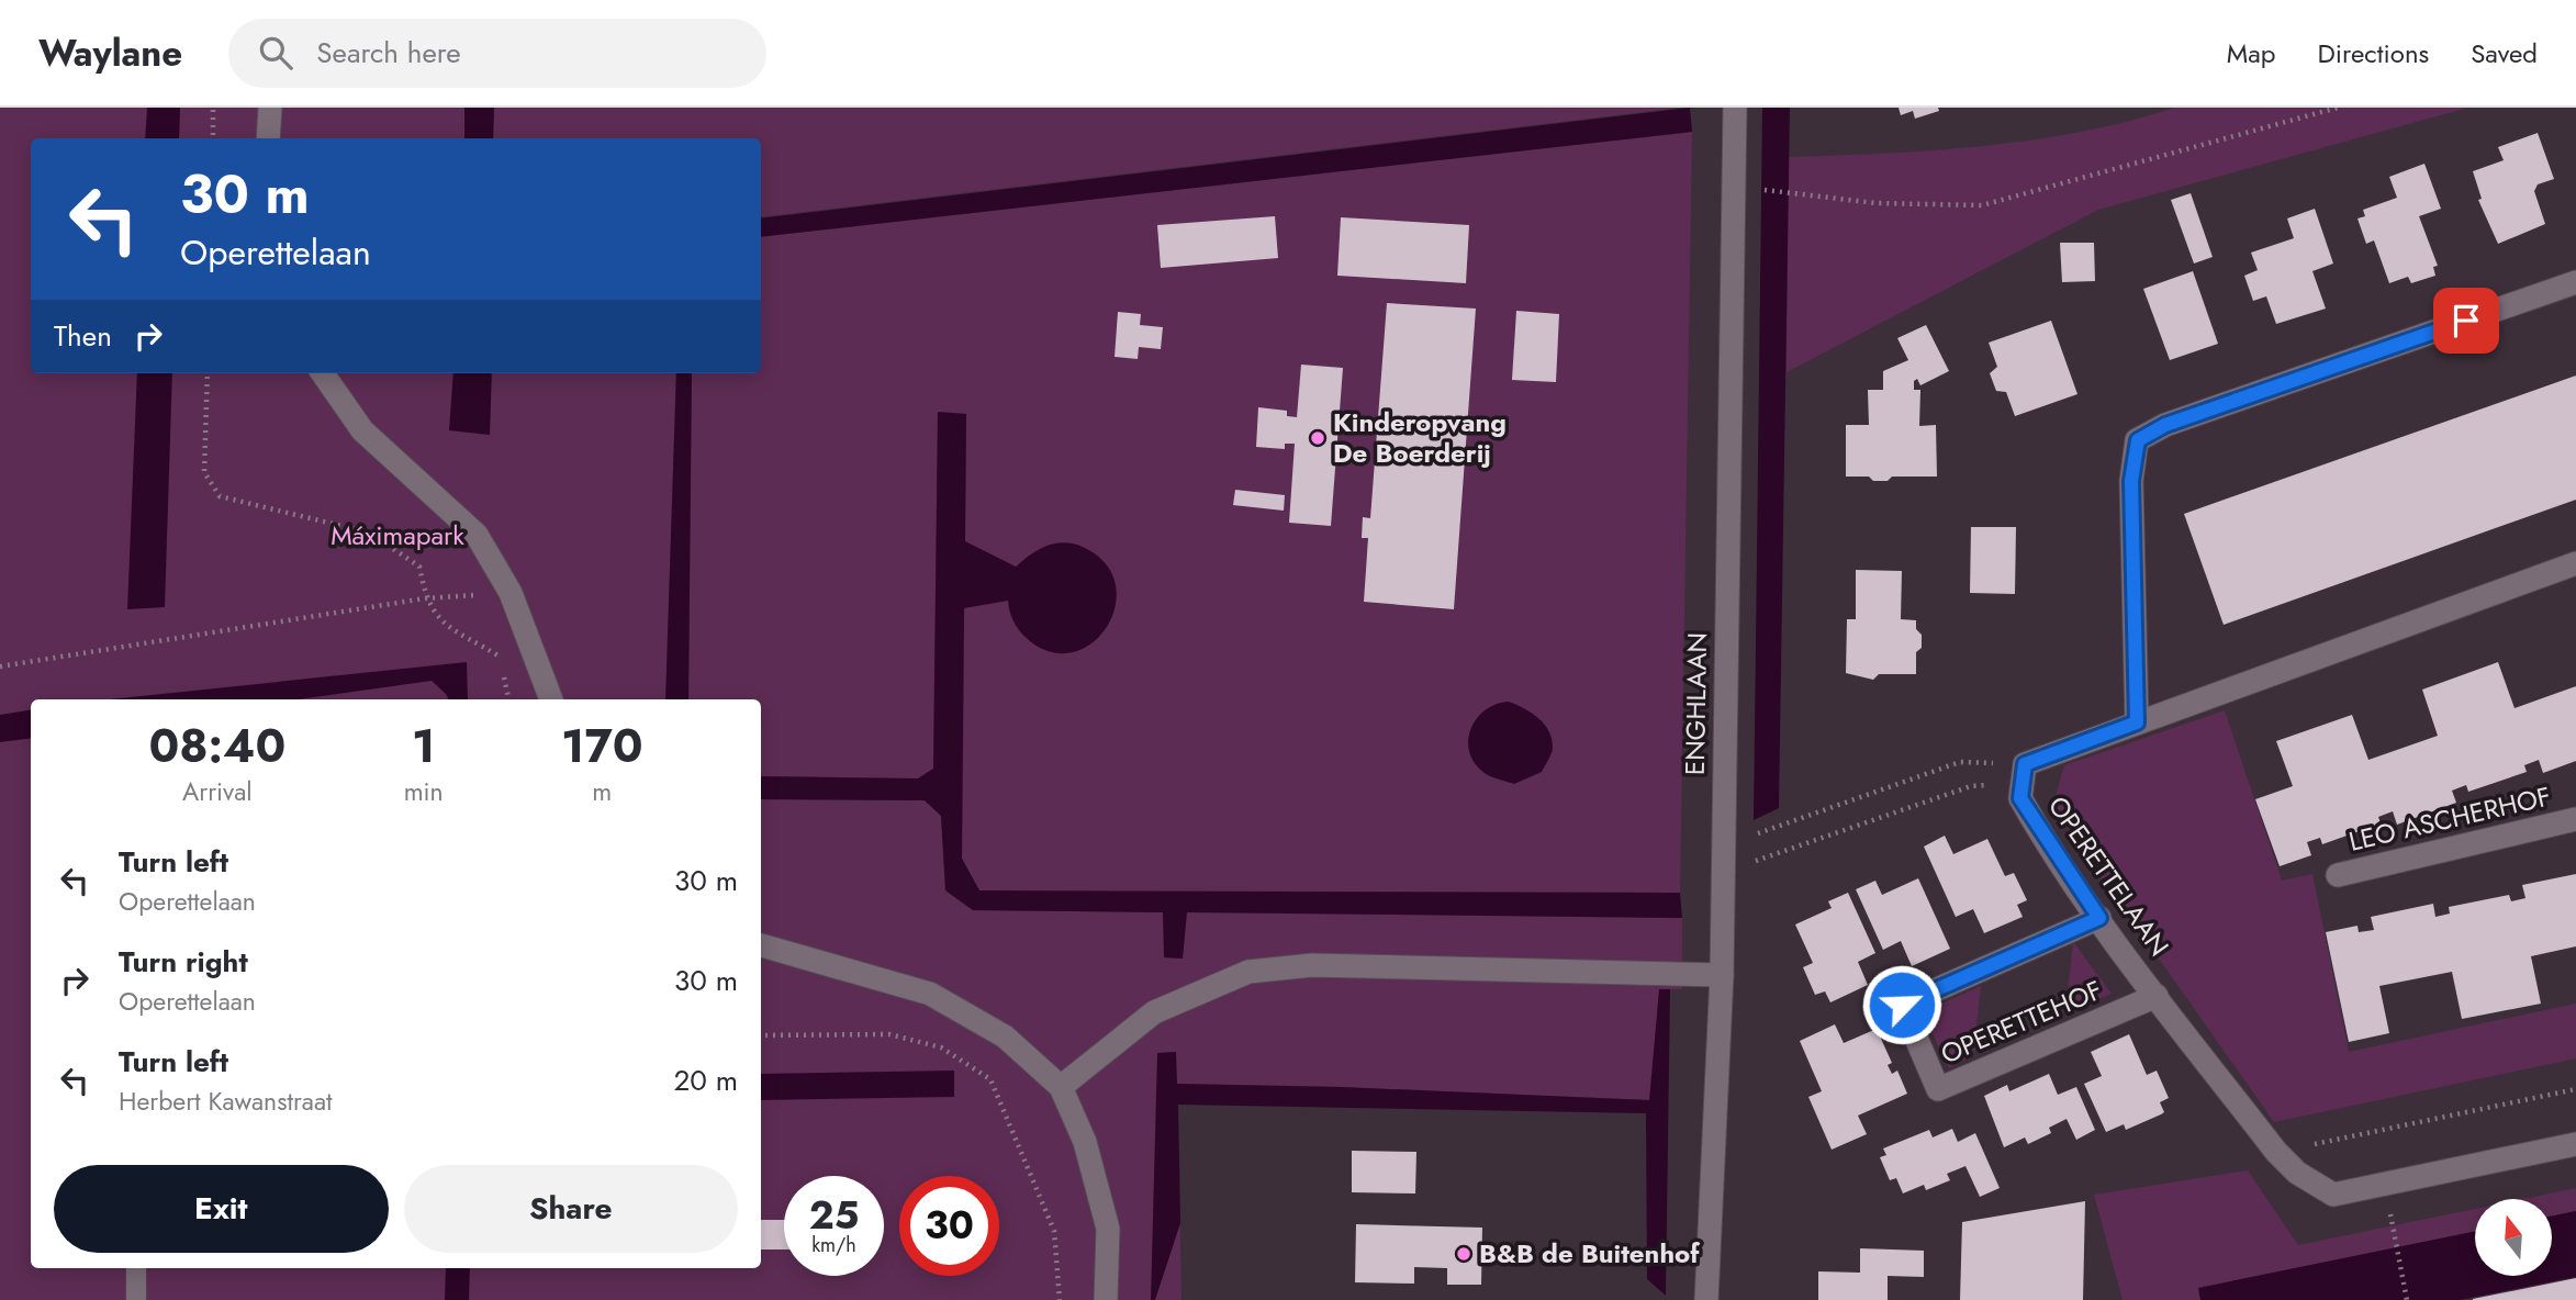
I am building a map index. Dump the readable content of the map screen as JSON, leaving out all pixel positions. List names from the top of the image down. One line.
{"streets":{"street":["ENGHLAAN","LEO ASCHERHOF","OPERETTELAAN","OPERETTEHOF"]},"crossings":[["OPERETTELAAN","OPERETTEHOF"]],"parks":["Máximapark"],"places":["Kinderopvang De Boerderij","B&B de Buitenhof"],"north":"top","page":{"header":"Waylane","search":"Search here","nav":["Map","Directions","Saved"],"turn":["30 m","Operettelaan"],"then":"Then","eta":["08:40","Arrival","1","min","170","m"],"list":[{"name":"Turn left","note":"Operettelaan","value":"30 m"},{"name":"Turn right","note":"Operettelaan","value":"30 m"},{"name":"Turn left","note":"Herbert Kawanstraat","value":"20 m"}],"buttons":["Exit","Share"],"speed":"25 km/h","limit":"30"}}
